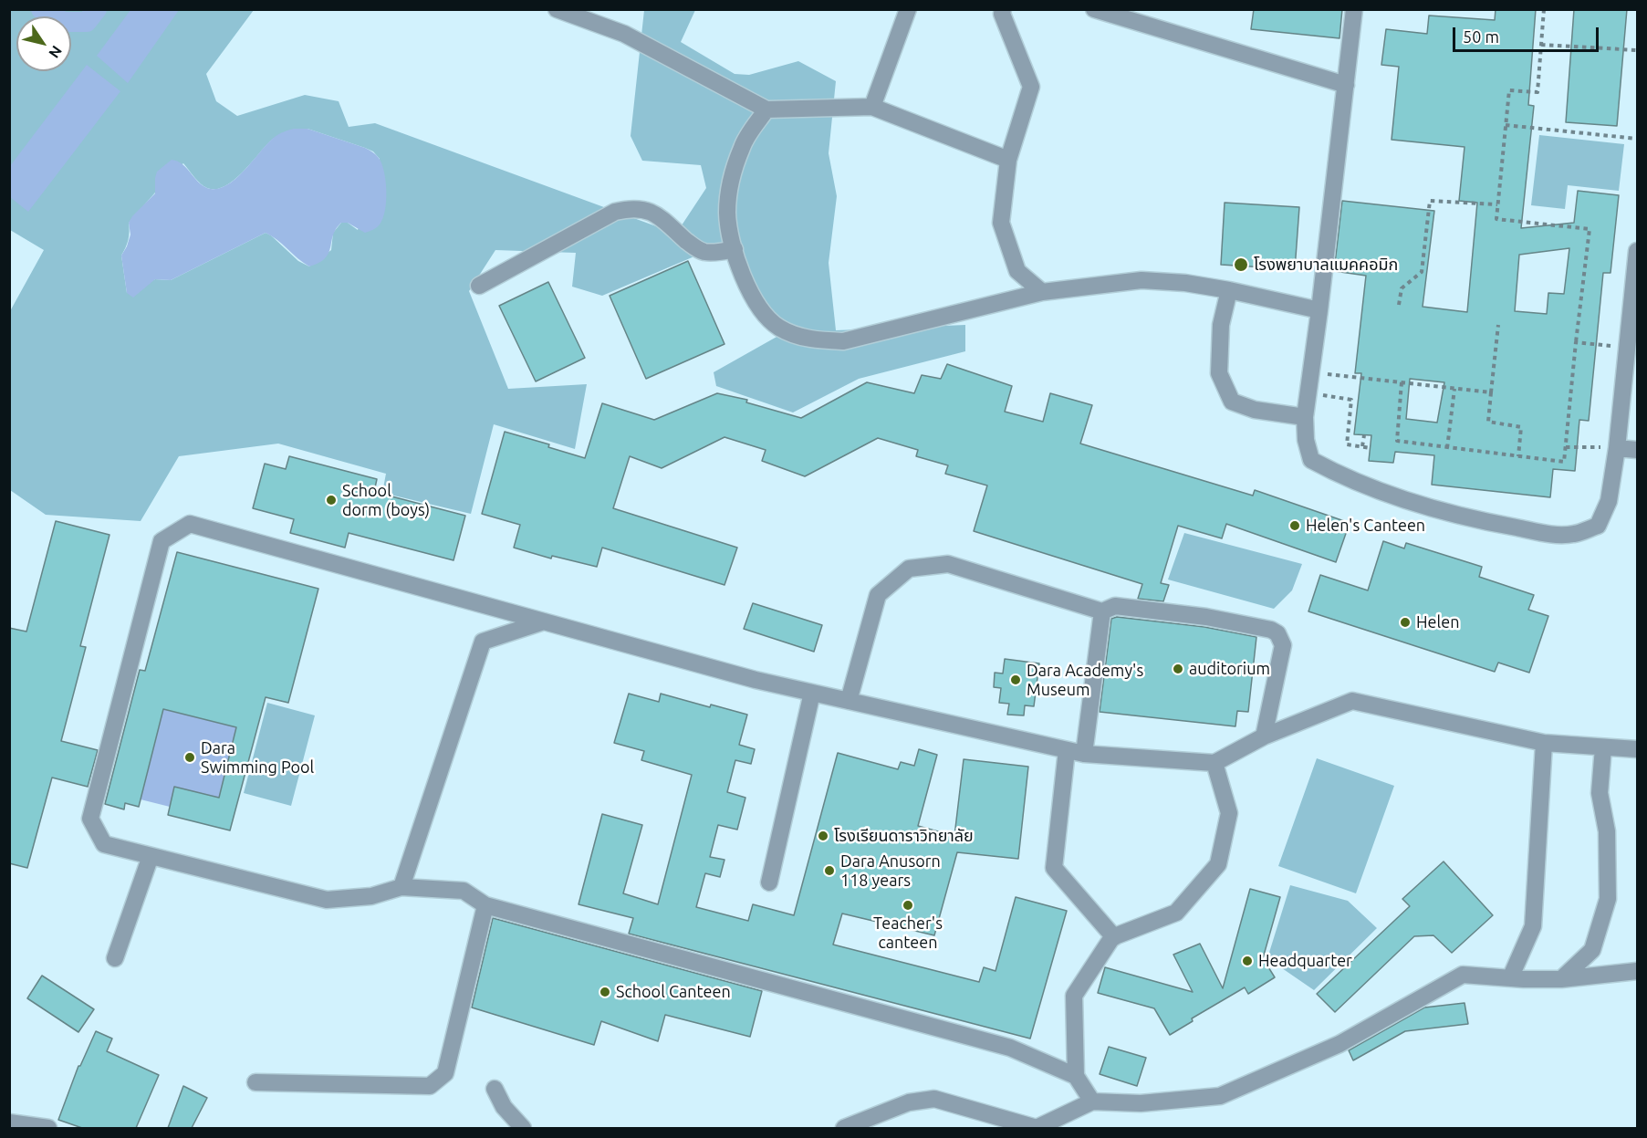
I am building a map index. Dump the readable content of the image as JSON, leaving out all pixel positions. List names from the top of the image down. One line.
{"places":["โรงพยาบาลแมคคอมิก","School dorm (boys)","Helen's Canteen","Helen","auditorium","Dara Academy's Museum","Dara Swimming Pool","โรงเรียนดาราวิทยาลัย","Dara Anusorn 118 years","Teacher's canteen","Headquarter","School Canteen"],"scale_bar":"50 m","north":"bottom right"}
